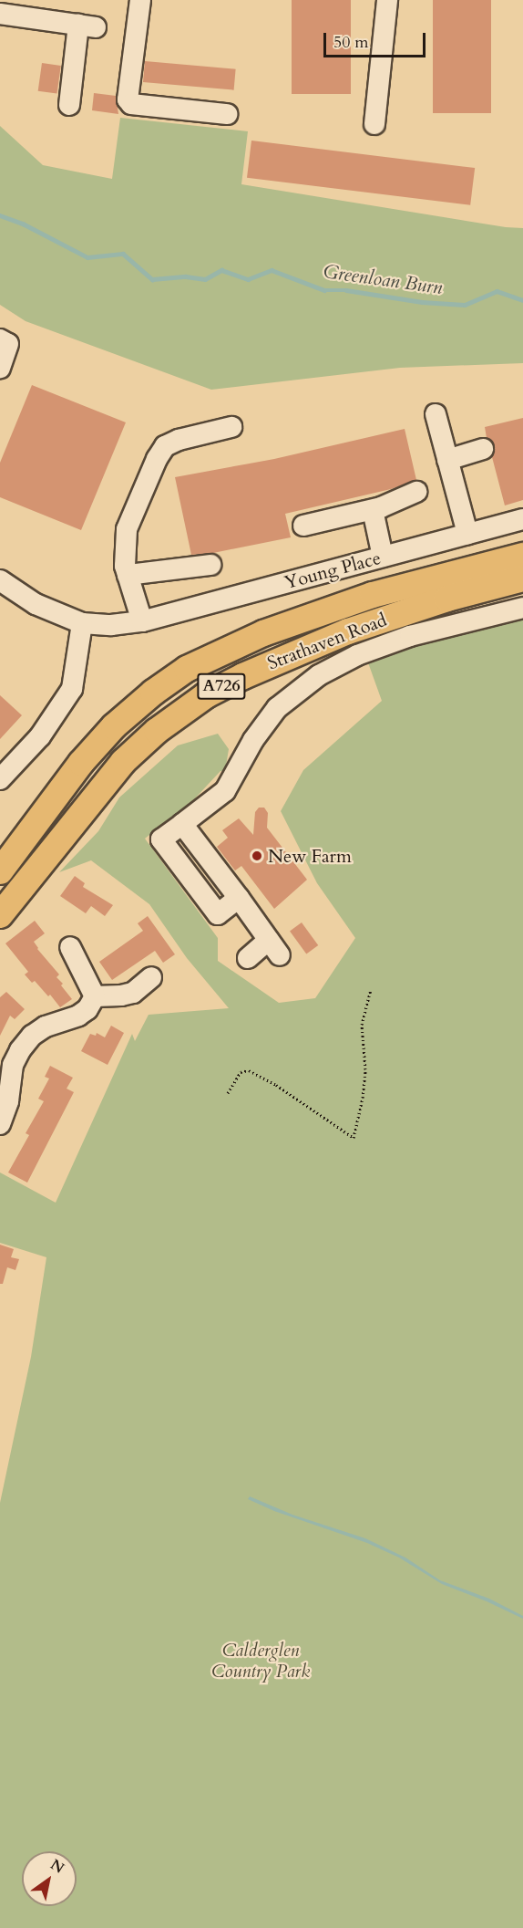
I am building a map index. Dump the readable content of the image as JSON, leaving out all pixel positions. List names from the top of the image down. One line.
{"streets":{"main road":["Strathaven Road","A726"],"street":["Young Place"]},"water":["Greenloan Burn"],"parks":["Calderglen Country Park"],"places":["New Farm"],"scale_bar":"50 m","north":"top right"}
